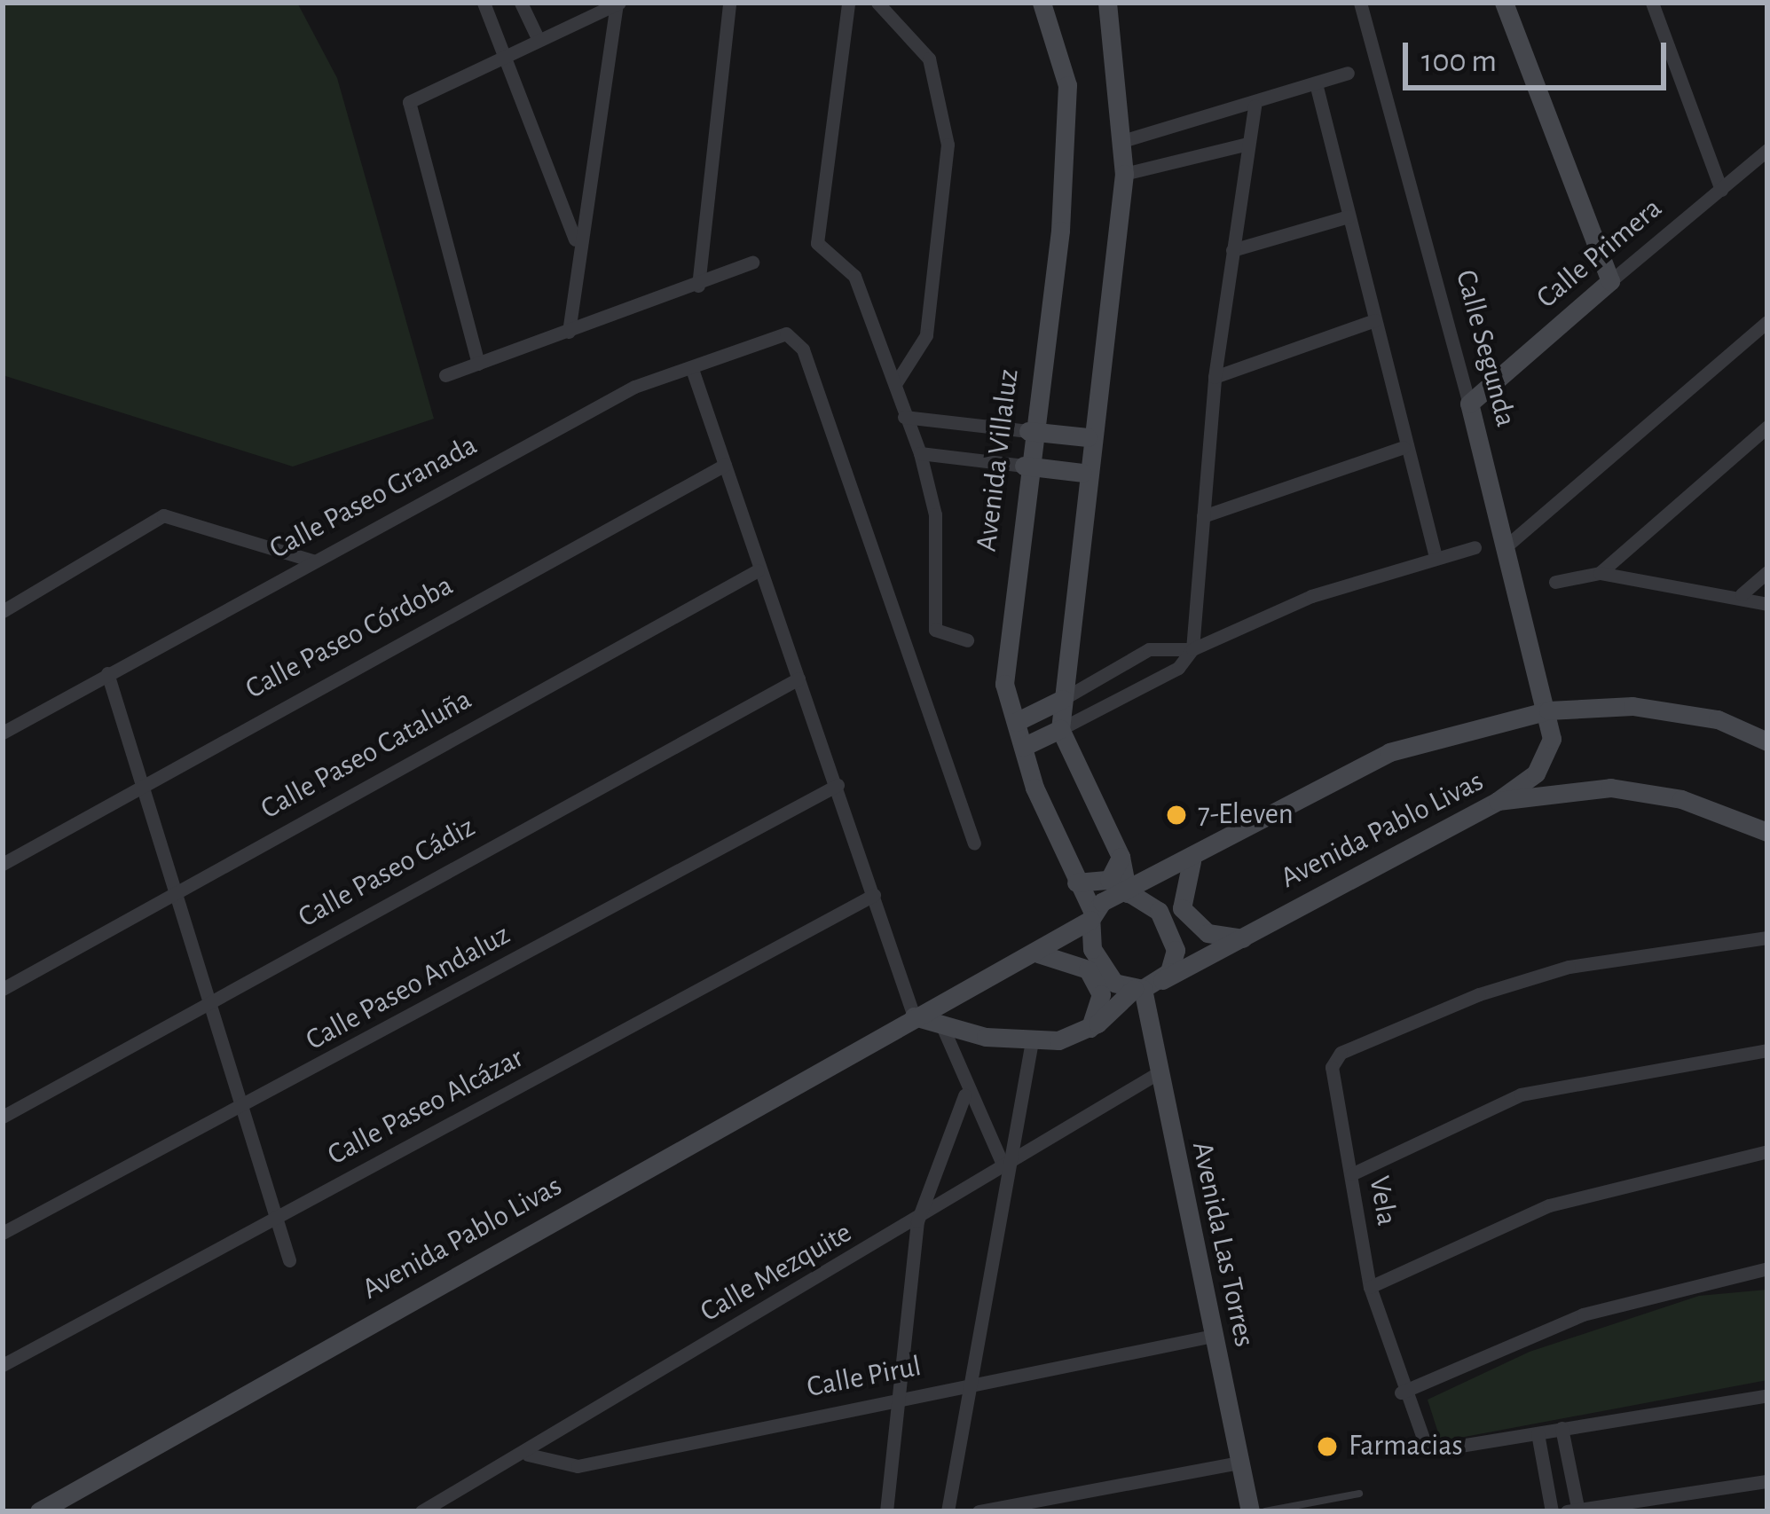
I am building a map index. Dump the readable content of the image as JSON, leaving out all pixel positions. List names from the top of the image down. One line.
{"streets":{"street":["Calle Primera","Calle Segunda","Avenida Villaluz","Calle Paseo Granada","Calle Paseo Córdoba","Calle Paseo Cataluña","Avenida Pablo Livas","Calle Paseo Cádiz","Calle Paseo Andaluz","Calle Paseo Alcázar","Vela","Avenida Las Torres","Calle Mezquite","Calle Pirul"]},"crossings":[["Calle Primera","Calle Segunda"],["Calle Segunda","Avenida Pablo Livas"],["Avenida Villaluz","Avenida Pablo Livas"],["Avenida Villaluz","Avenida Las Torres"],["Avenida Pablo Livas","Avenida Las Torres"],["Avenida Las Torres","Calle Mezquite"],["Avenida Las Torres","Calle Pirul"],["Calle Mezquite","Calle Pirul"]],"places":["7-Eleven","Farmacias"],"scale_bar":"100 m"}
